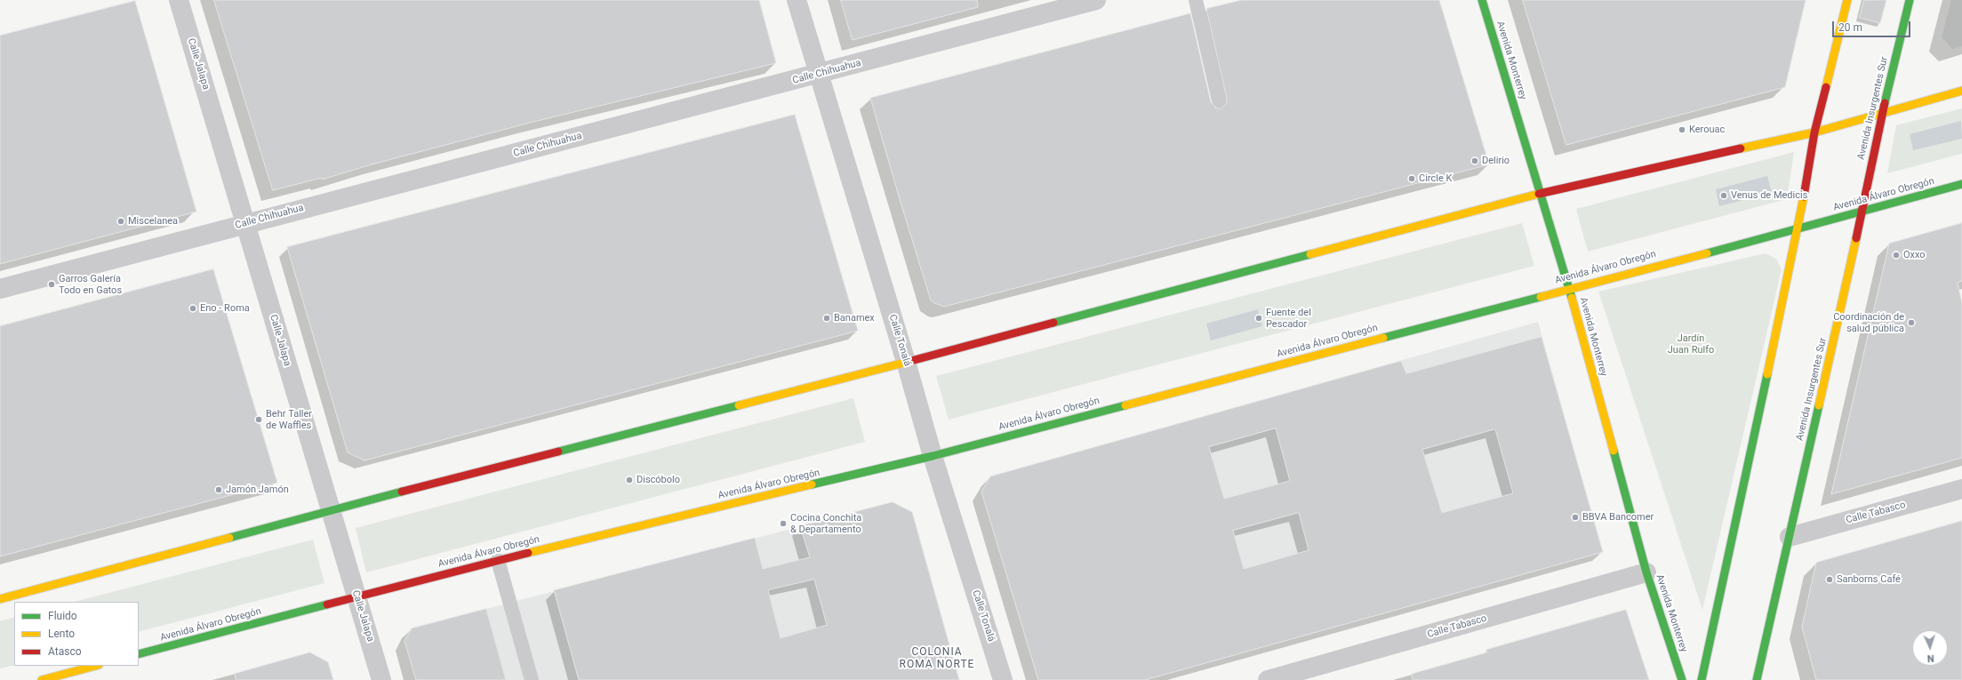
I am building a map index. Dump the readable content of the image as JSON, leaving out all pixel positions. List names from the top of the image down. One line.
{"streets":{"main road":["Avenida Monterrey","Avenida Insurgentes Sur","Avenida Álvaro Obregón"],"street":["Calle Jalapa","Calle Chihuahua","Calle Tonalá","Calle Tabasco"]},"crossings":[["Avenida Monterrey","Avenida Álvaro Obregón"],["Avenida Monterrey","Calle Tabasco"],["Calle Jalapa","Calle Chihuahua"],["Calle Jalapa","Avenida Álvaro Obregón"],["Calle Chihuahua","Calle Tonalá"],["Avenida Insurgentes Sur","Avenida Álvaro Obregón"],["Avenida Insurgentes Sur","Calle Tabasco"],["Avenida Álvaro Obregón","Calle Tonalá"]],"districts":["COLONIA ROMA NORTE"],"parks":["Jardín Juan Rulfo"],"places":["Kerouac","Delirio","Circle K","Venus de Medicis","Miscelanea","Oxxo","Garros Galería Todo en Gatos","Eno - Roma","Banamex","Fuente del Pescador","Coordinación de salud pública","Behr Taller de Waffles","Discóbolo","Jamón Jamón","BBVA Bancomer","Cocina Conchita & Departamento","Sanborns Café"],"legend":["Fluido","Lento","Atasco"],"scale_bar":"20 m","north":"bottom"}
